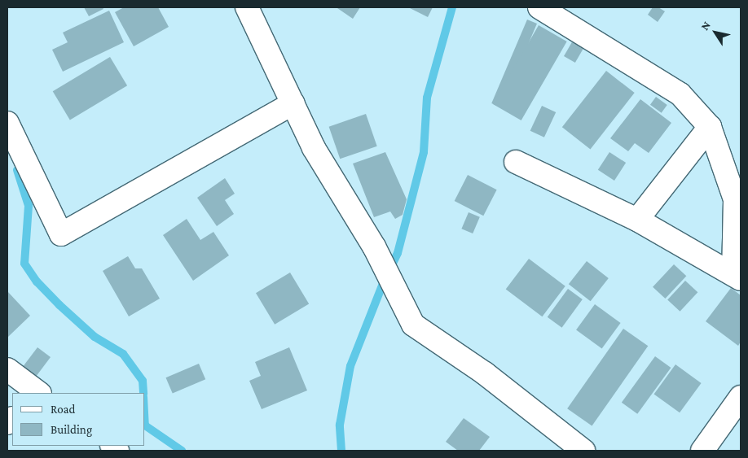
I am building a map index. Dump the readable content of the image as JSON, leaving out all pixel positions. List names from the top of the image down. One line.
{"legend":["Road","Building"],"north":"top left"}
